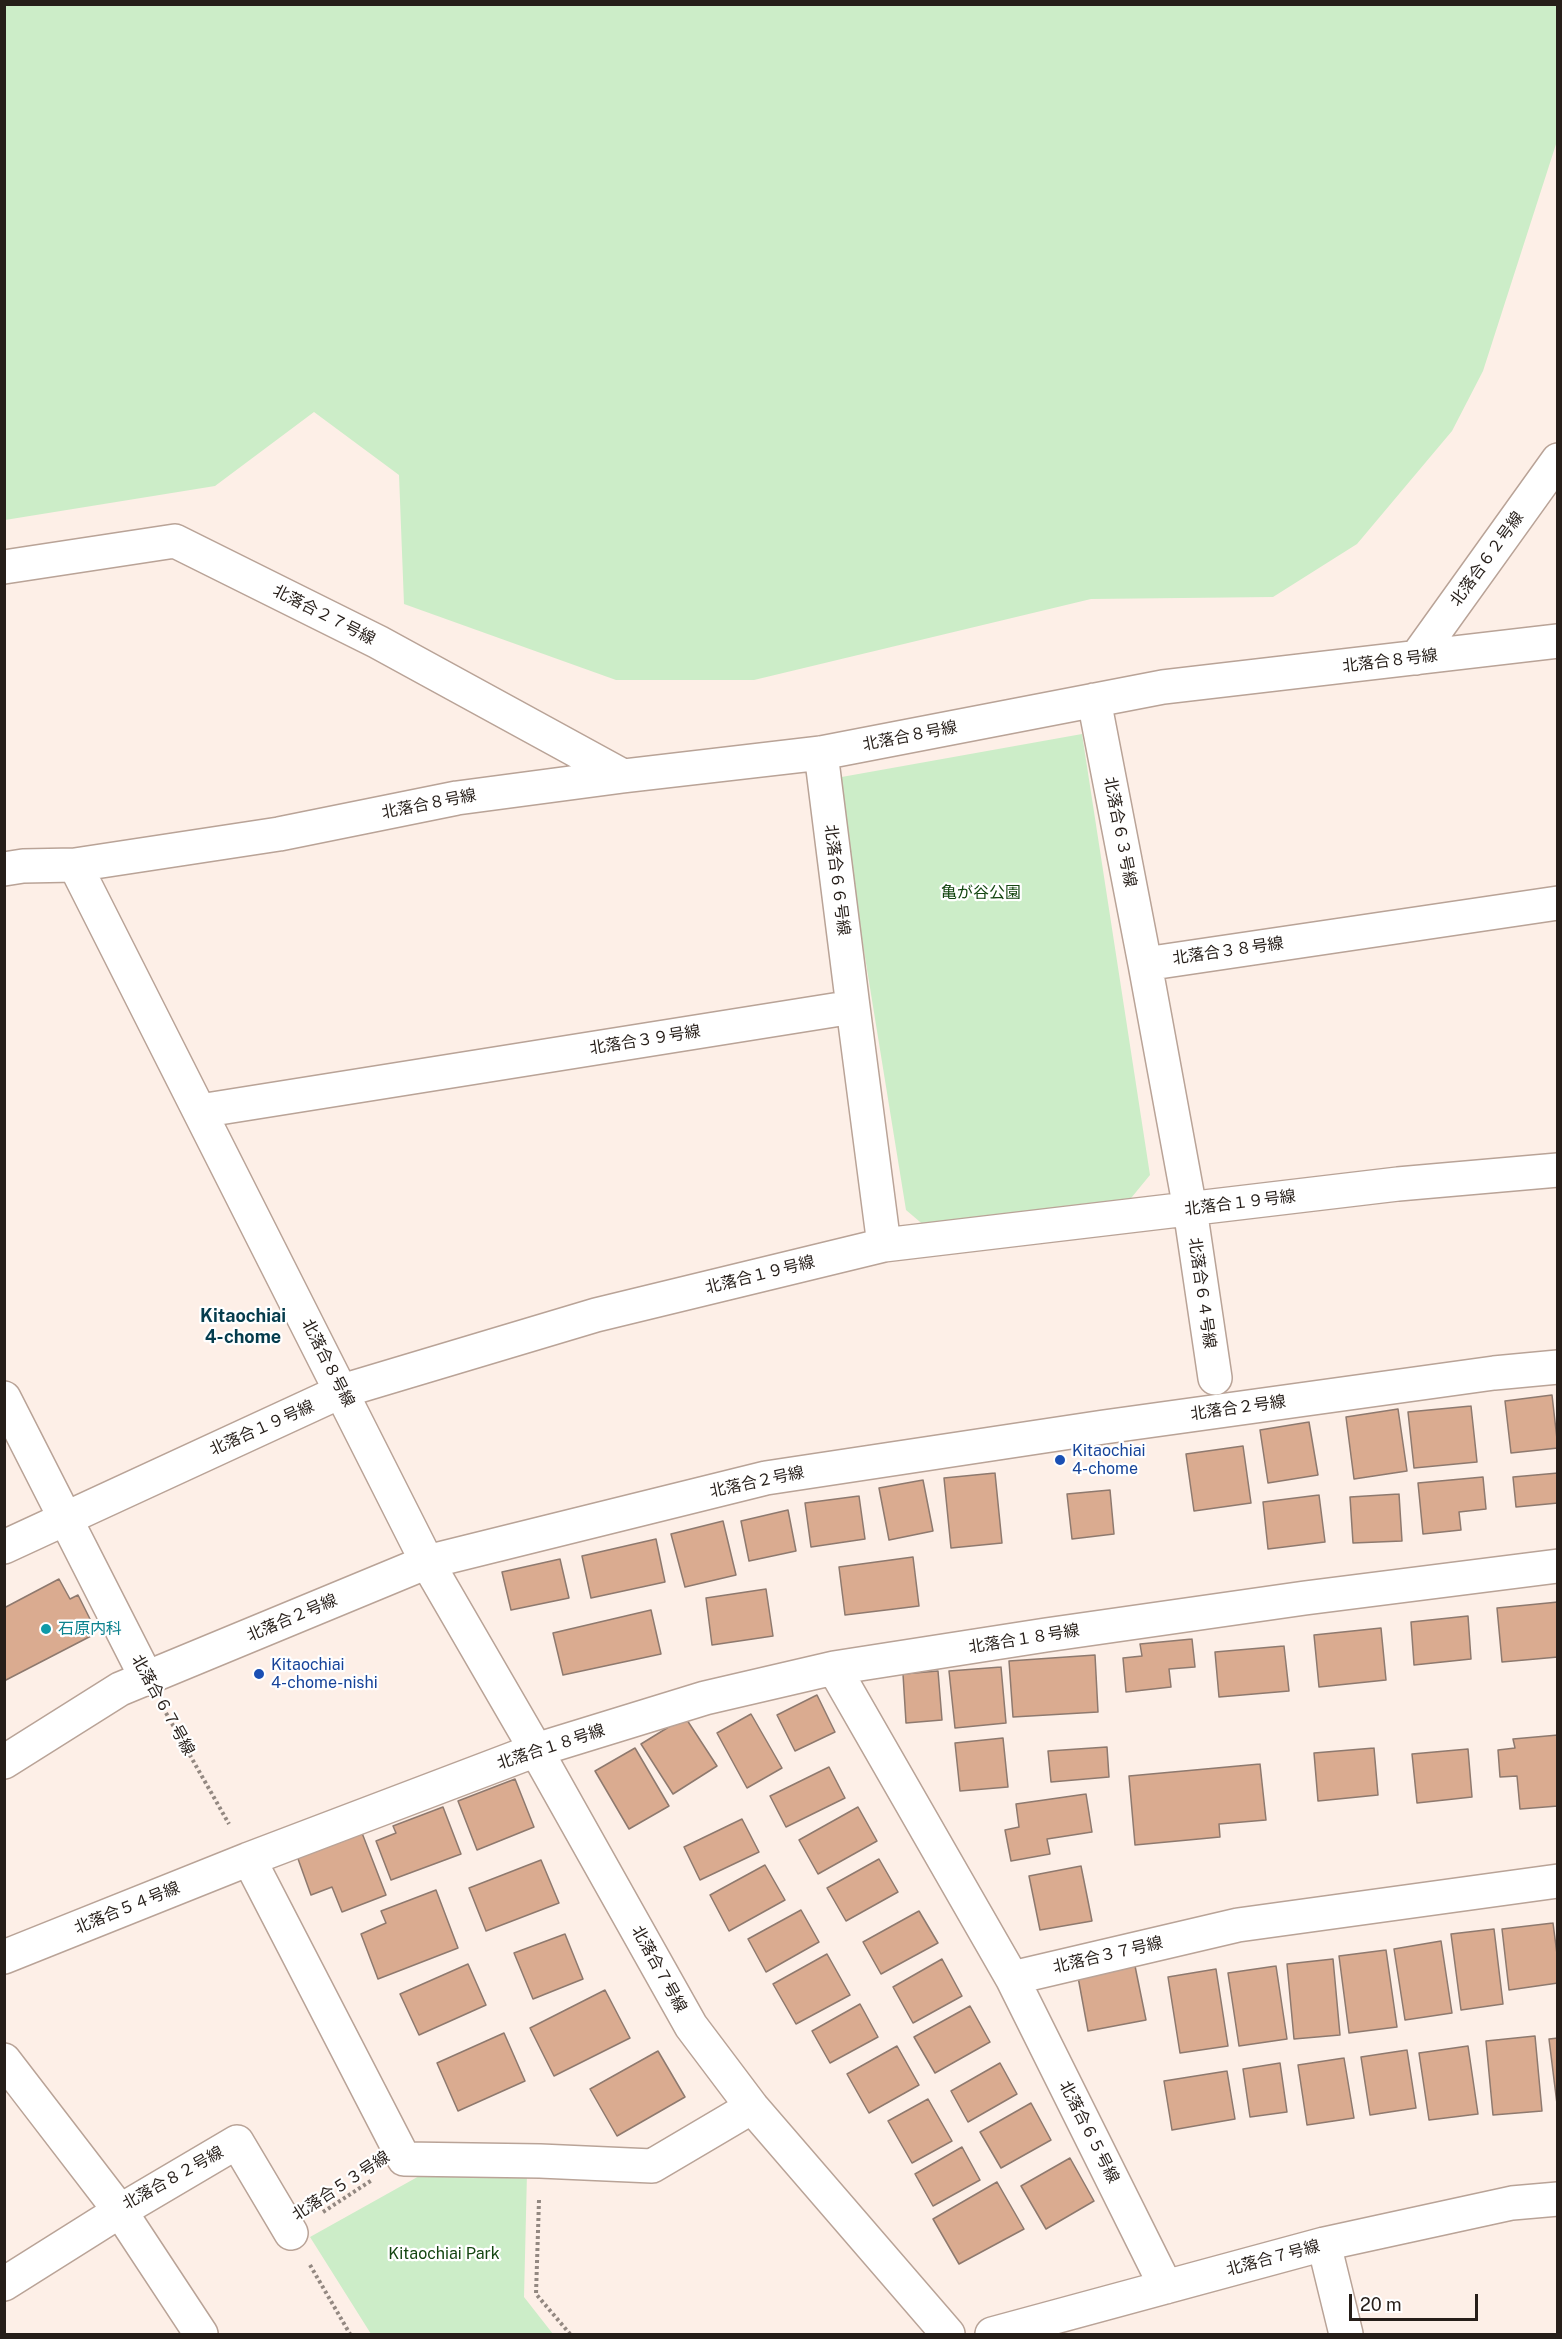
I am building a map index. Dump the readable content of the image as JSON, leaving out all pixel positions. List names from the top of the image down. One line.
{"streets":{"street":["北落合６２号線","北落合２７号線","北落合８号線","北落合６３号線","北落合６６号線","北落合３８号線","北落合３９号線","北落合１９号線","北落合６４号線","北落合２号線","北落合１８号線","北落合６７号線","北落合５４号線","北落合３７号線","北落合７号線","北落合６５号線","北落合８２号線"],"path":["北落合５３号線"]},"crossings":[["北落合６２号線","北落合８号線"],["北落合２７号線","北落合８号線"],["北落合８号線","北落合６３号線"],["北落合８号線","北落合６６号線"],["北落合８号線","北落合３９号線"],["北落合８号線","北落合１９号線"],["北落合８号線","北落合２号線"],["北落合８号線","北落合７号線"],["北落合６３号線","北落合３８号線"],["北落合６６号線","北落合３９号線"],["北落合１９号線","北落合６４号線"],["北落合１９号線","北落合６７号線"],["北落合２号線","北落合６７号線"],["北落合２号線","北落合７号線"],["北落合１８号線","北落合６７号線"],["北落合１８号線","北落合５４号線"],["北落合１８号線","北落合７号線"],["北落合６７号線","北落合５４号線"],["北落合３７号線","北落合６５号線"],["北落合７号線","北落合６５号線"],["北落合８２号線","北落合５３号線"]],"districts":["Kitaochiai 4-chome"],"parks":["亀が谷公園","Kitaochiai Park"],"places":["Kitaochiai 4-chome","石原内科","Kitaochiai 4-chome-nishi"],"scale_bar":"20 m"}
